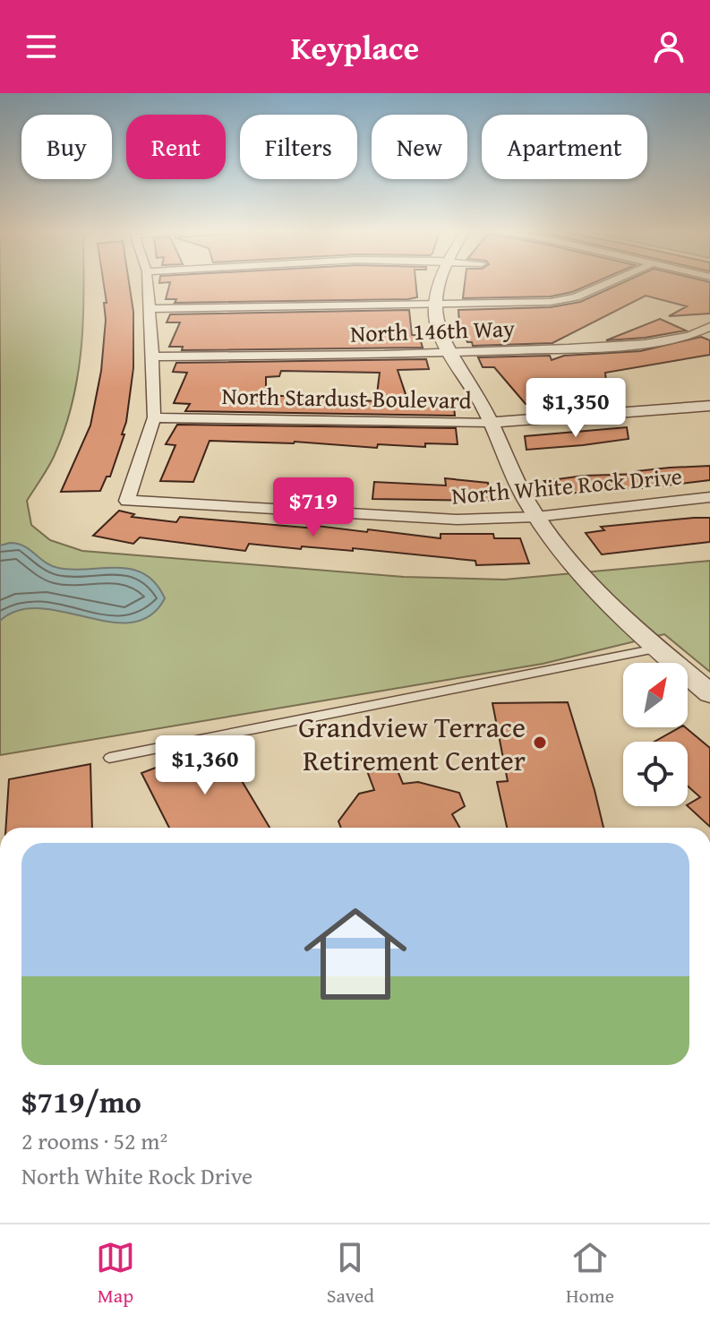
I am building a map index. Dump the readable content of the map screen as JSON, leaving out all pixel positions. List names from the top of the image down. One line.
{"streets":{"street":["North 146th Way","North Stardust Boulevard","North White Rock Drive"]},"crossings":[["North Stardust Boulevard","North White Rock Drive"]],"places":["Grandview Terrace Retirement Center"],"north":"top right","page":{"header":"Keyplace","chip":["Buy","Rent","Filters","New","Apartment"],"price":["$1,350","$719","$1,360"],"list":[{"name":"$719/mo","note":"2 rooms · 52 m² · North White Rock Drive"}],"tabs":["Map","Saved","Home"]}}
